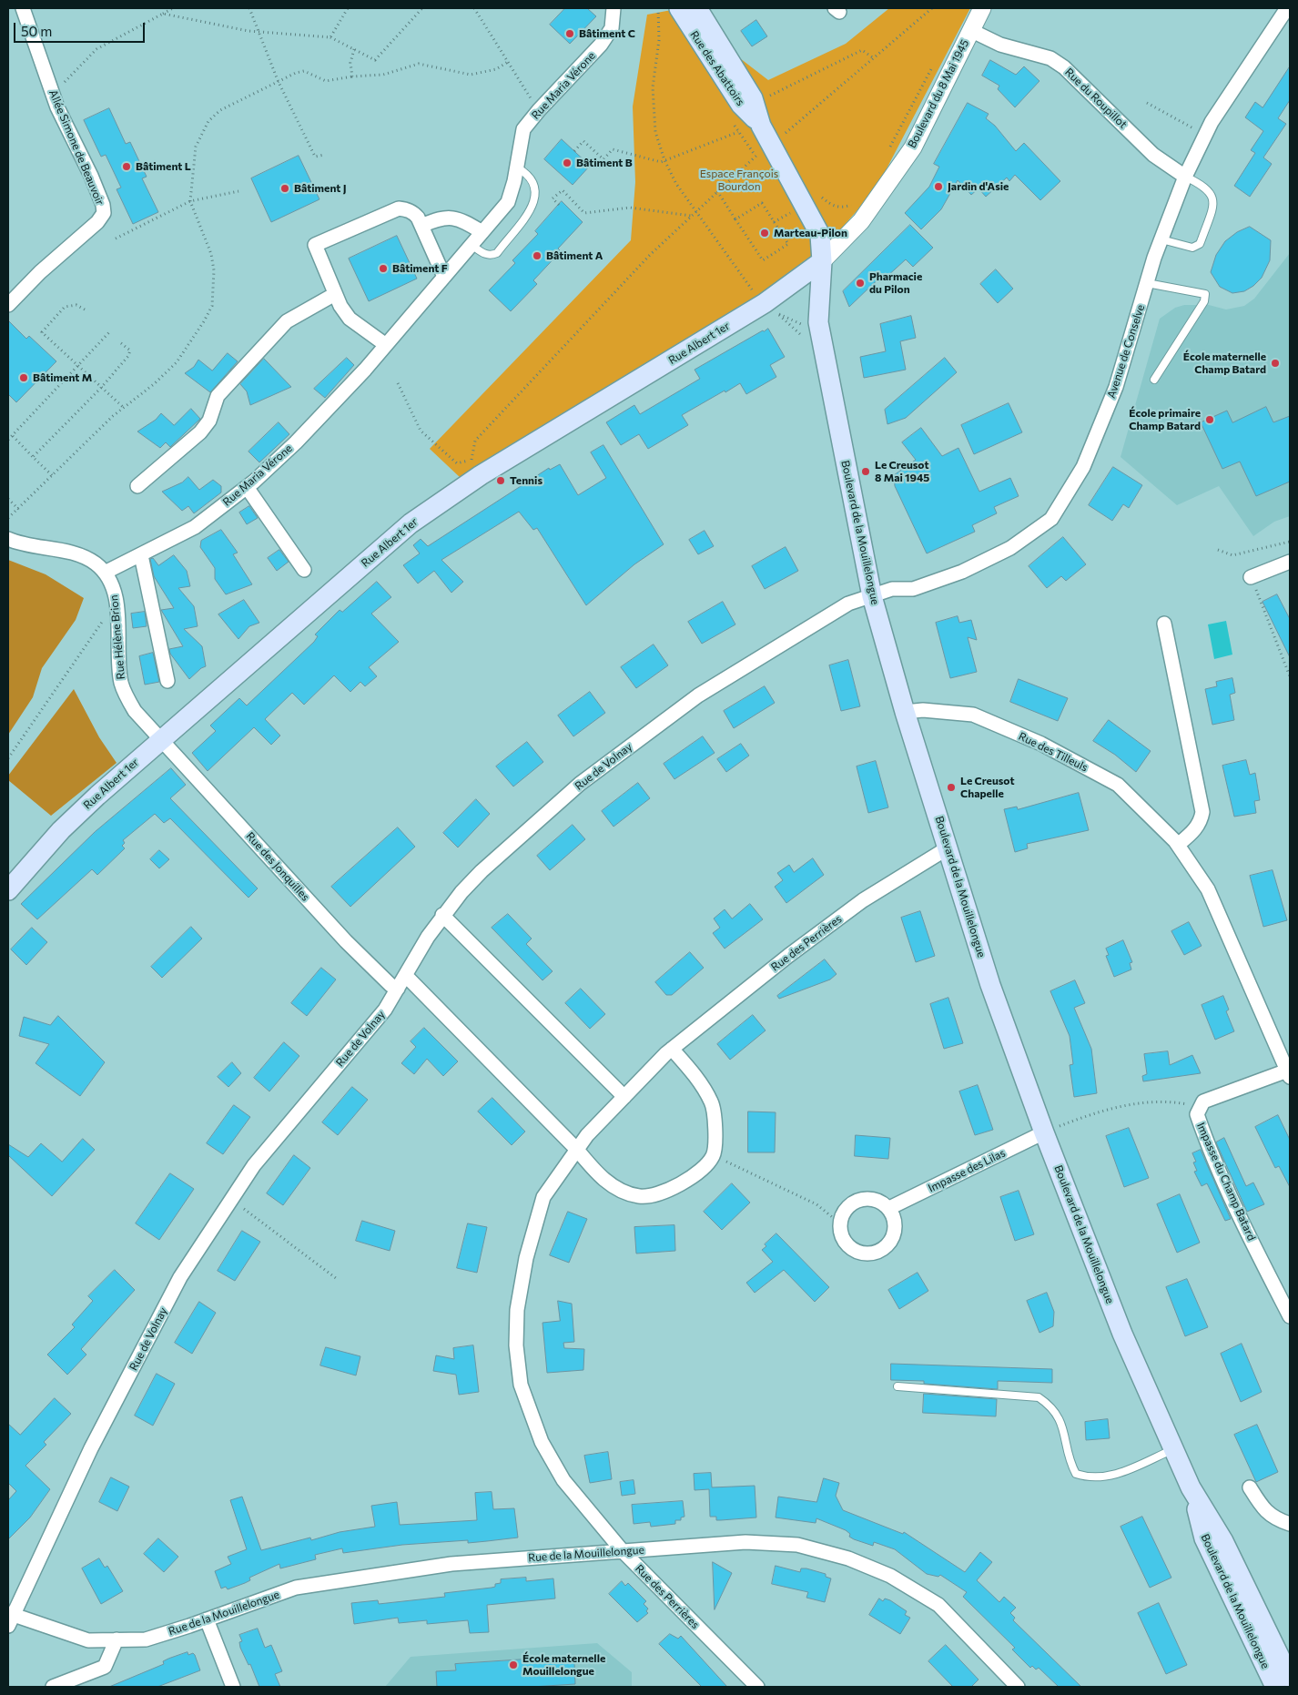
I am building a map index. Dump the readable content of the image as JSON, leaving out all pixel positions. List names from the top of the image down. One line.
{"streets":{"main road":["Rue des Abattoirs","Rue Albert 1er","Boulevard de la Mouillelongue"],"street":["Rue Maria Vérone","Boulevard du 8 Mai 1945","Rue du Roupillot","Allée Simone de Beauvoir","Avenue de Conselve","Rue Hélène Brion","Rue des Tilleuls","Rue de Volnay","Rue des Jonquilles","Rue des Perrières","Impasse des Lilas","Impasse du Champ Batard","Rue de la Mouillelongue"]},"crossings":[["Rue des Abattoirs","Boulevard de la Mouillelongue"],["Rue Maria Vérone","Rue Hélène Brion"],["Boulevard du 8 Mai 1945","Rue du Roupillot"],["Boulevard du 8 Mai 1945","Rue Albert 1er"],["Boulevard du 8 Mai 1945","Boulevard de la Mouillelongue"],["Rue du Roupillot","Avenue de Conselve"],["Rue Albert 1er","Boulevard de la Mouillelongue"],["Rue Albert 1er","Rue Hélène Brion"],["Rue Albert 1er","Rue des Jonquilles"],["Avenue de Conselve","Boulevard de la Mouillelongue"],["Avenue de Conselve","Rue de Volnay"],["Boulevard de la Mouillelongue","Rue des Tilleuls"],["Boulevard de la Mouillelongue","Rue de Volnay"],["Boulevard de la Mouillelongue","Rue des Perrières"],["Boulevard de la Mouillelongue","Impasse des Lilas"],["Rue Hélène Brion","Rue des Jonquilles"],["Rue des Tilleuls","Impasse du Champ Batard"],["Rue de Volnay","Rue des Jonquilles"],["Rue de Volnay","Rue de la Mouillelongue"],["Rue des Perrières","Rue de la Mouillelongue"]],"parks":["Espace François Bourdon"],"places":["Bâtiment C","Bâtiment B","Bâtiment L","Jardin d'Asie","Bâtiment J","Marteau-Pilon","Bâtiment A","Bâtiment F","Pharmacie du Pilon","École maternelle Champ Batard","Bâtiment M","École primaire Champ Batard","Le Creusot 8 Mai 1945","Tennis","Le Creusot Chapelle","École maternelle Mouillelongue"],"scale_bar":"50 m"}
